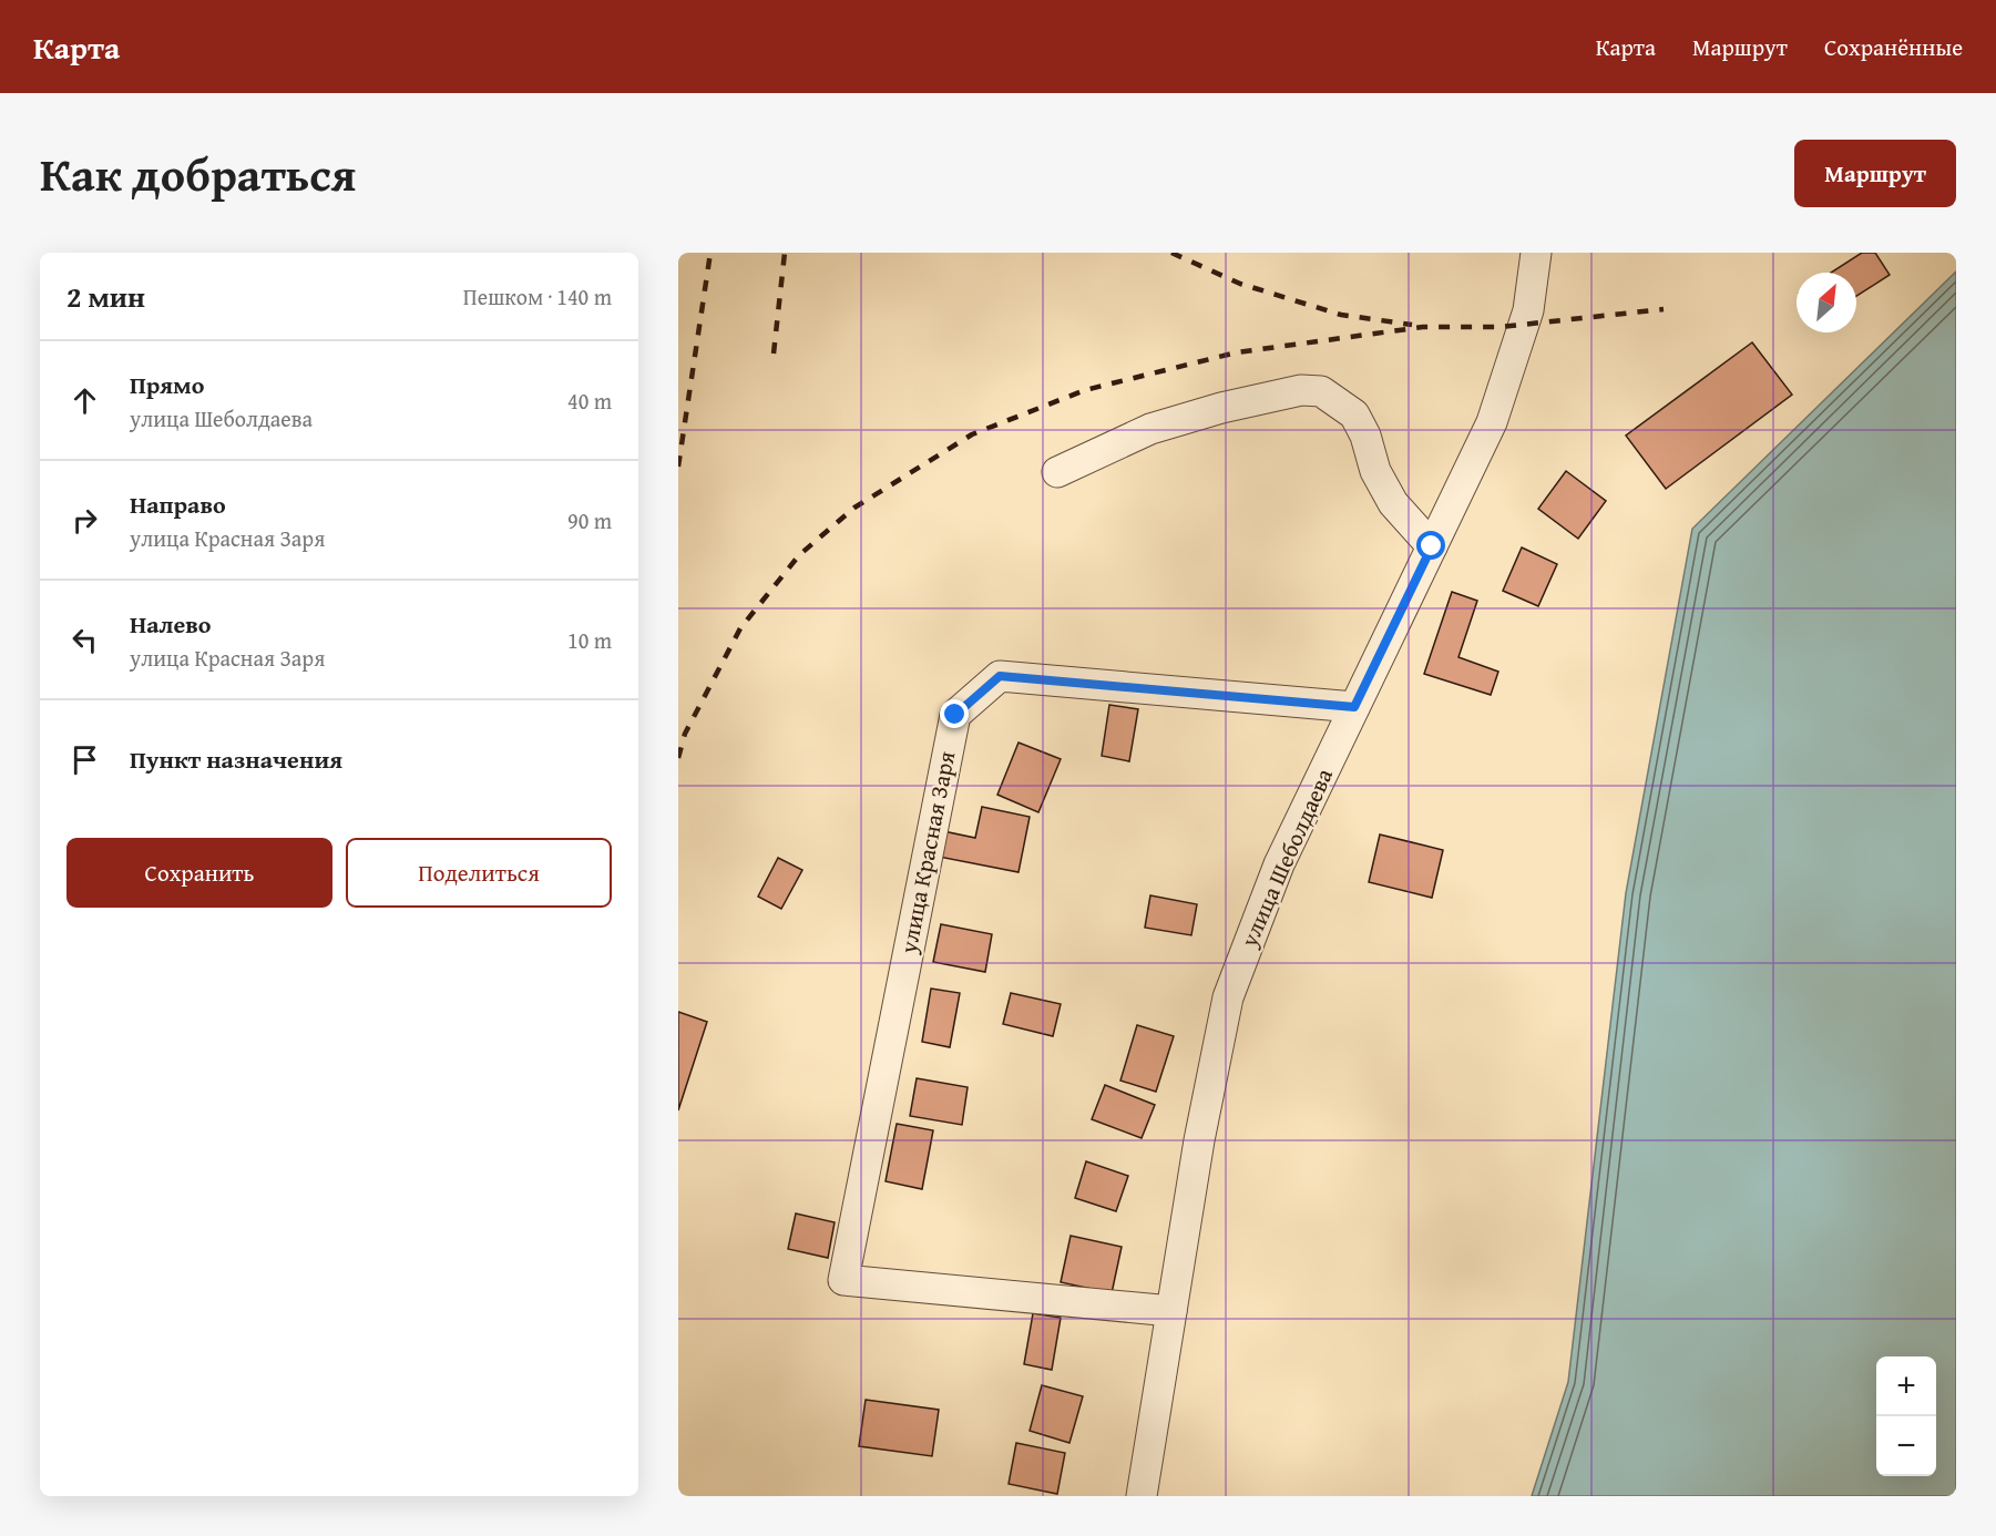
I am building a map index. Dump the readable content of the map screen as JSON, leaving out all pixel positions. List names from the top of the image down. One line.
{"streets":{"street":["улица Красная Заря","улица Шеболдаева"]},"crossings":[["улица Красная Заря","улица Шеболдаева"]],"north":"top right","page":{"header":"Карта","nav":["Карта","Маршрут","Сохранённые"],"title":"Как добраться","buttons":["Маршрут",["Сохранить","Поделиться"]],"heading":["2 мин","Пешком · 140 m"],"list":[["Прямо","улица Шеболдаева","40 m"],["Направо","улица Красная Заря","90 m"],["Налево","улица Красная Заря","10 m"],"Пункт назначения"],"map_buttons":["+","−"]}}
